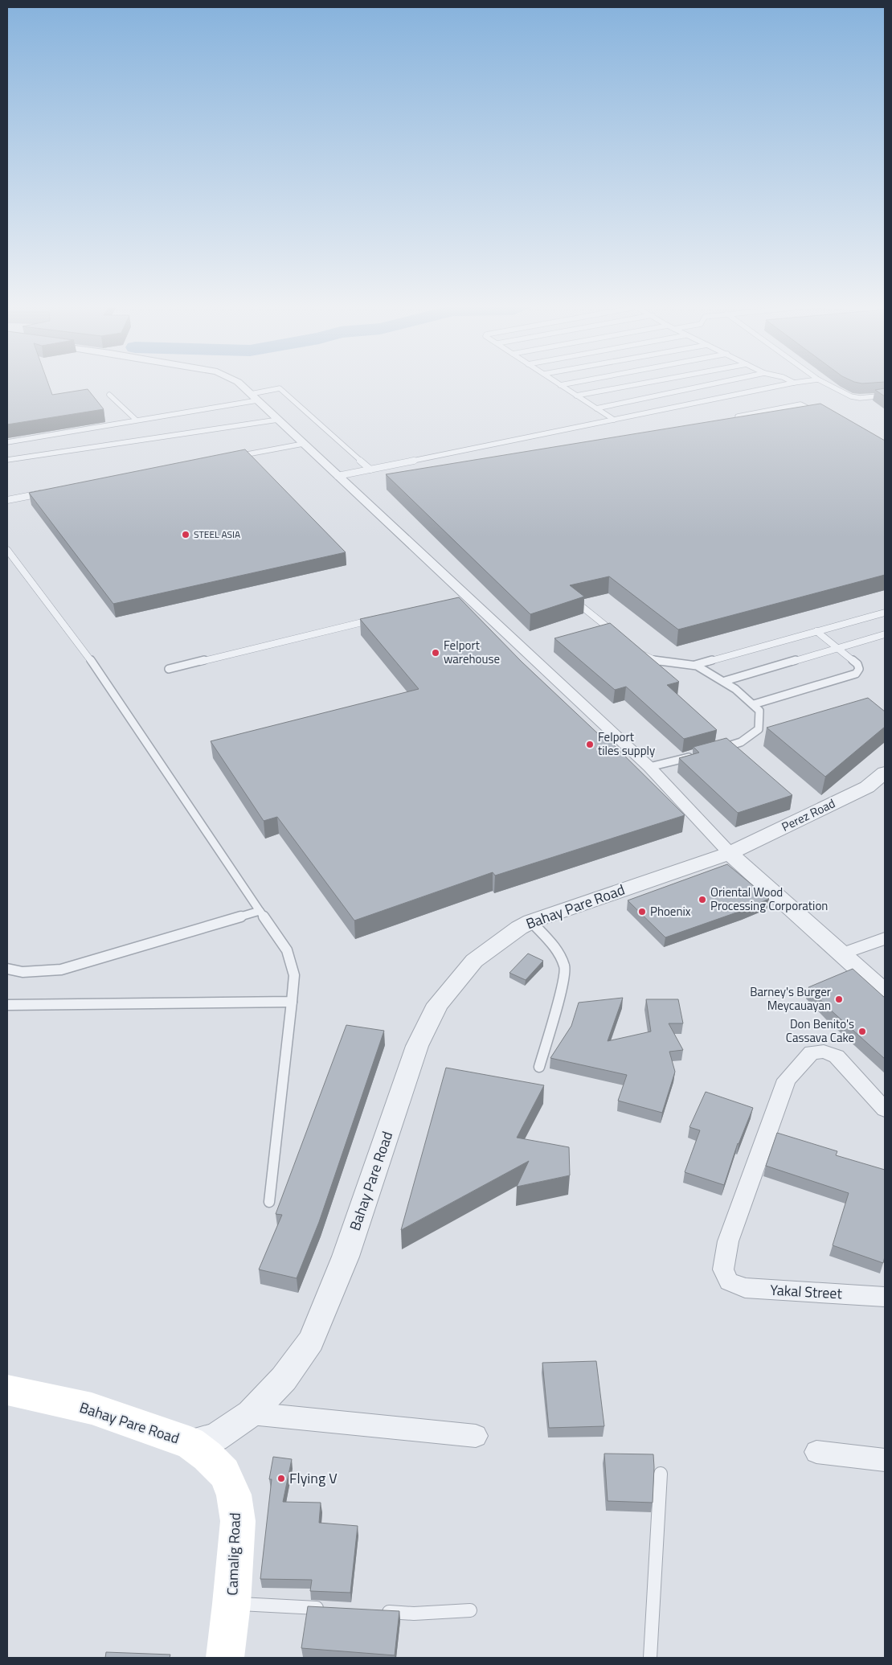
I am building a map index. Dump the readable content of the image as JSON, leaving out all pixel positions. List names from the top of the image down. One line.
{"streets":{"main road":["Bahay Pare Road","Camalig Road"],"street":["Perez Road","Yakal Street"]},"crossings":[["Perez Road","Bahay Pare Road"],["Bahay Pare Road","Camalig Road"]],"places":["STEEL ASIA","Felport warehouse","Felport tiles supply","Oriental Wood Processing Corporation","Phoenix","Barney's Burger Meycauayan","Don Benito's Cassava Cake","Flying V"]}
